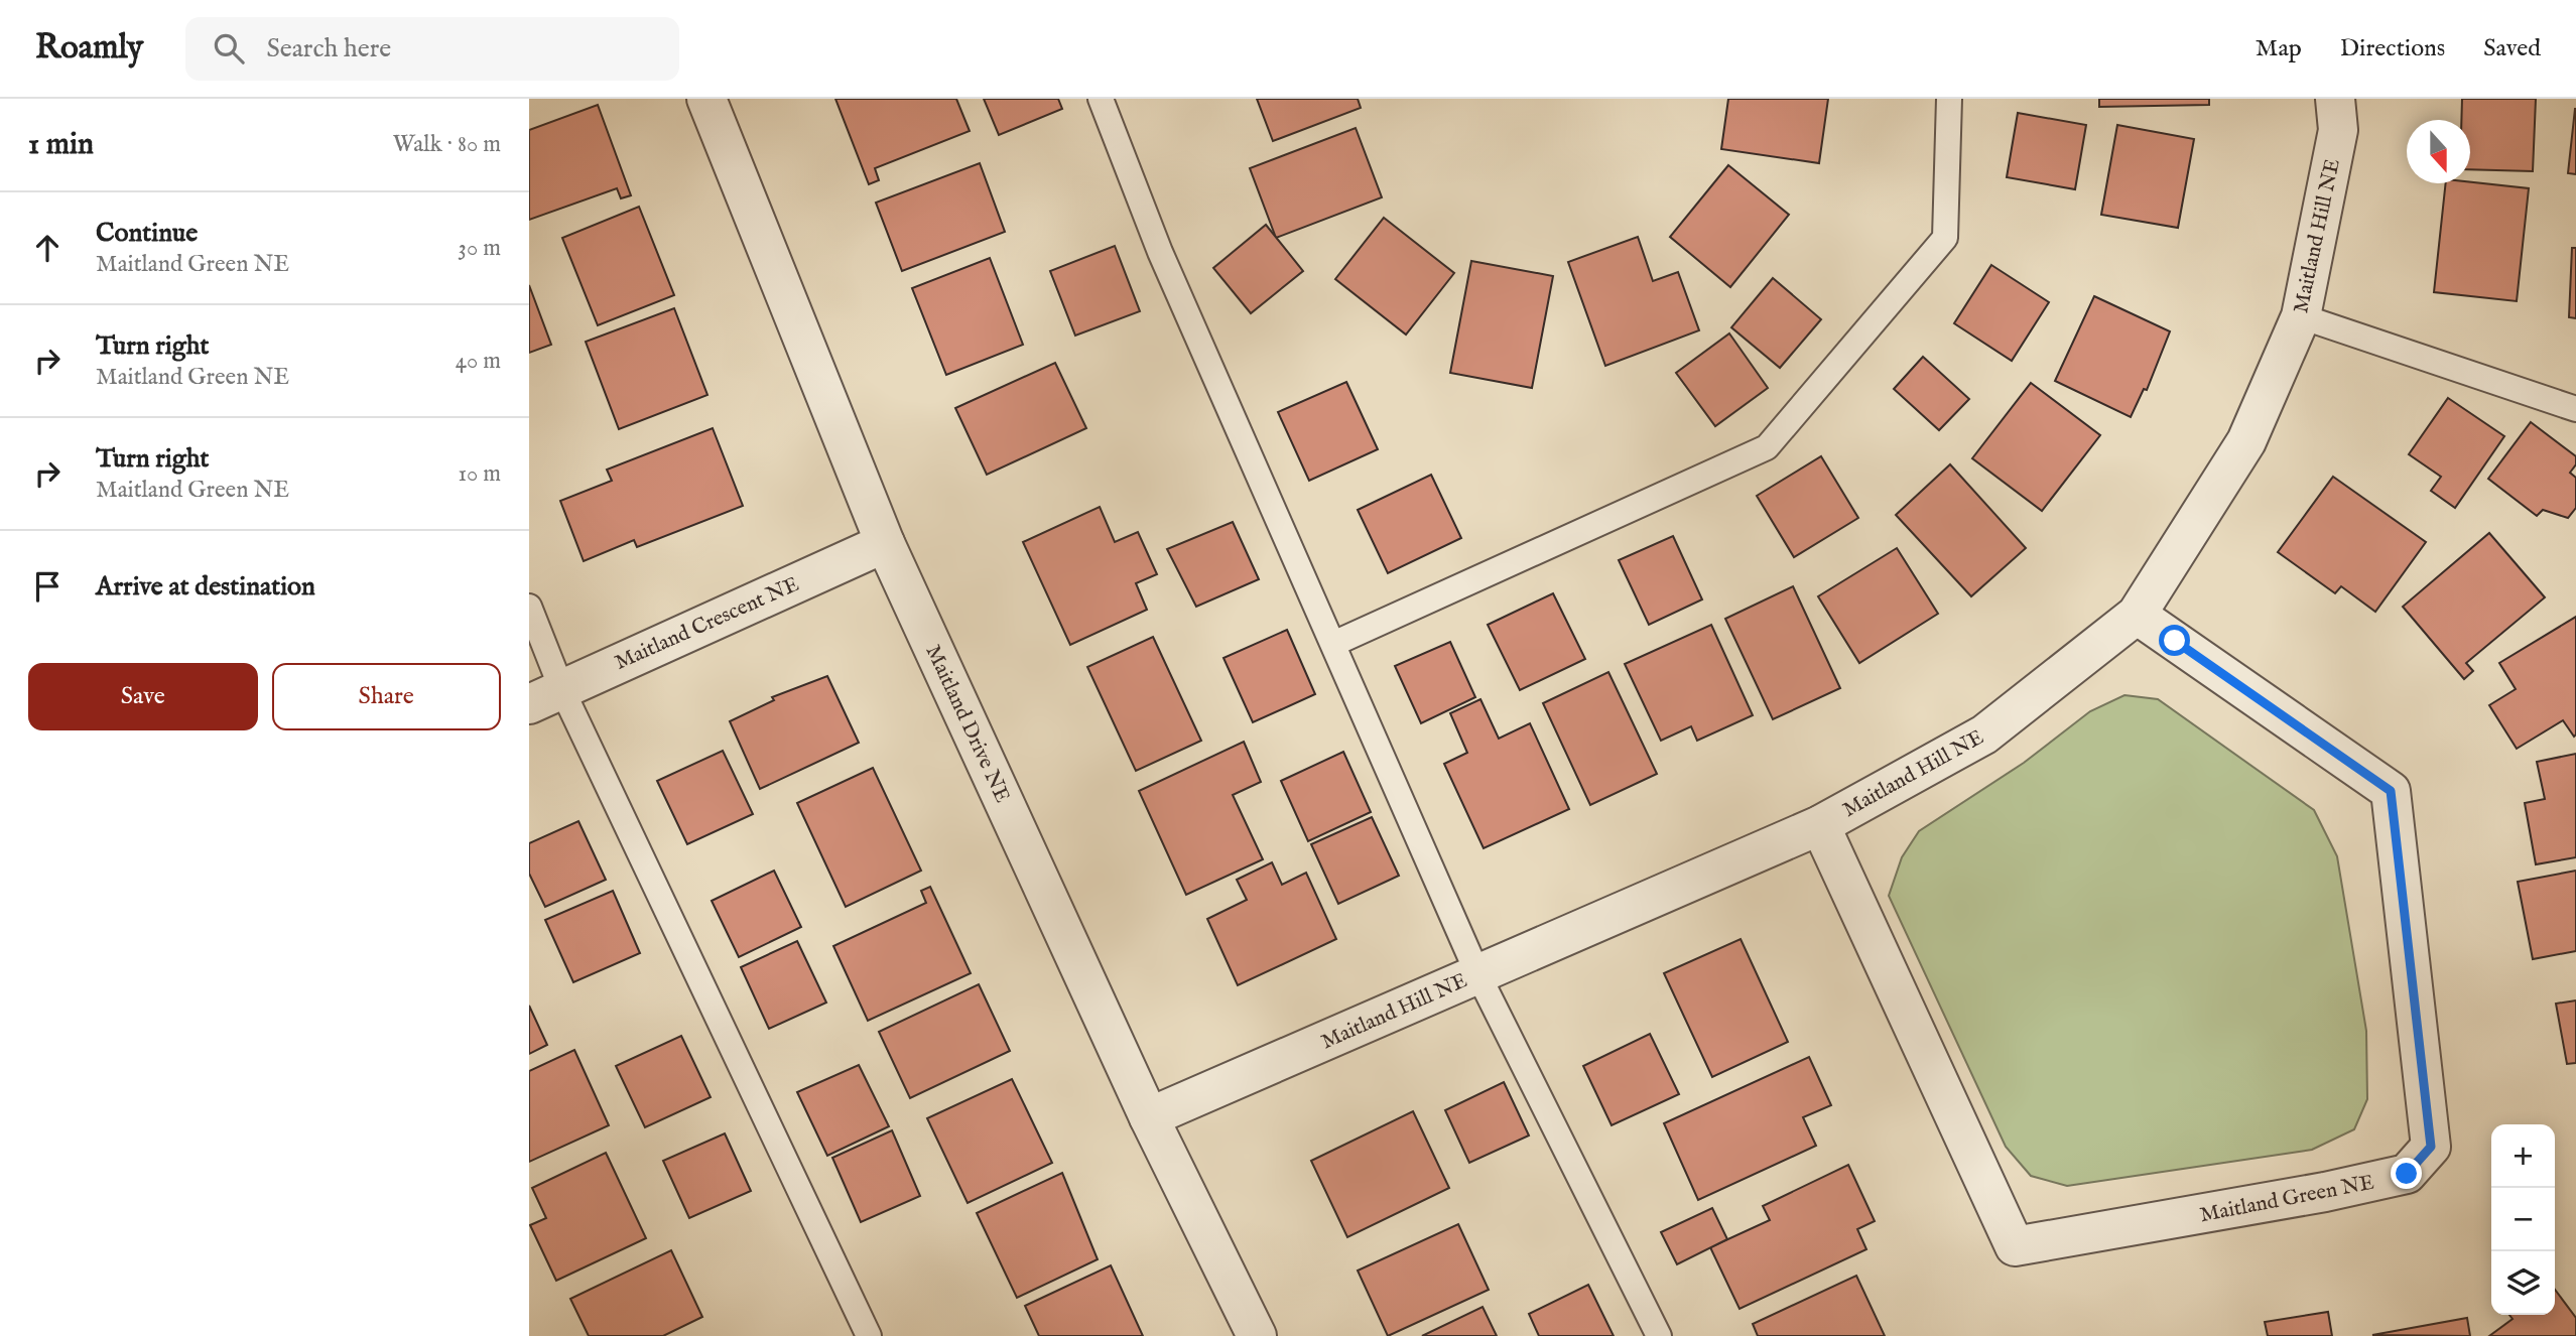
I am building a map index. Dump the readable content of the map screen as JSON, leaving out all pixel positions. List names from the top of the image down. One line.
{"streets":{"street":["Maitland Hill NE","Maitland Crescent NE","Maitland Drive NE","Maitland Green NE"]},"crossings":[["Maitland Hill NE","Maitland Drive NE"],["Maitland Hill NE","Maitland Green NE"],["Maitland Crescent NE","Maitland Drive NE"]],"north":"bottom","page":{"header":"Roamly","search":"Search here","nav":["Map","Directions","Saved"],"heading":["1 min","Walk · 80 m"],"list":[["Continue","Maitland Green NE","30 m"],["Turn right","Maitland Green NE","40 m"],["Turn right","Maitland Green NE","10 m"],"Arrive at destination"],"buttons":["Save","Share"],"map_buttons":["+","−"]}}
